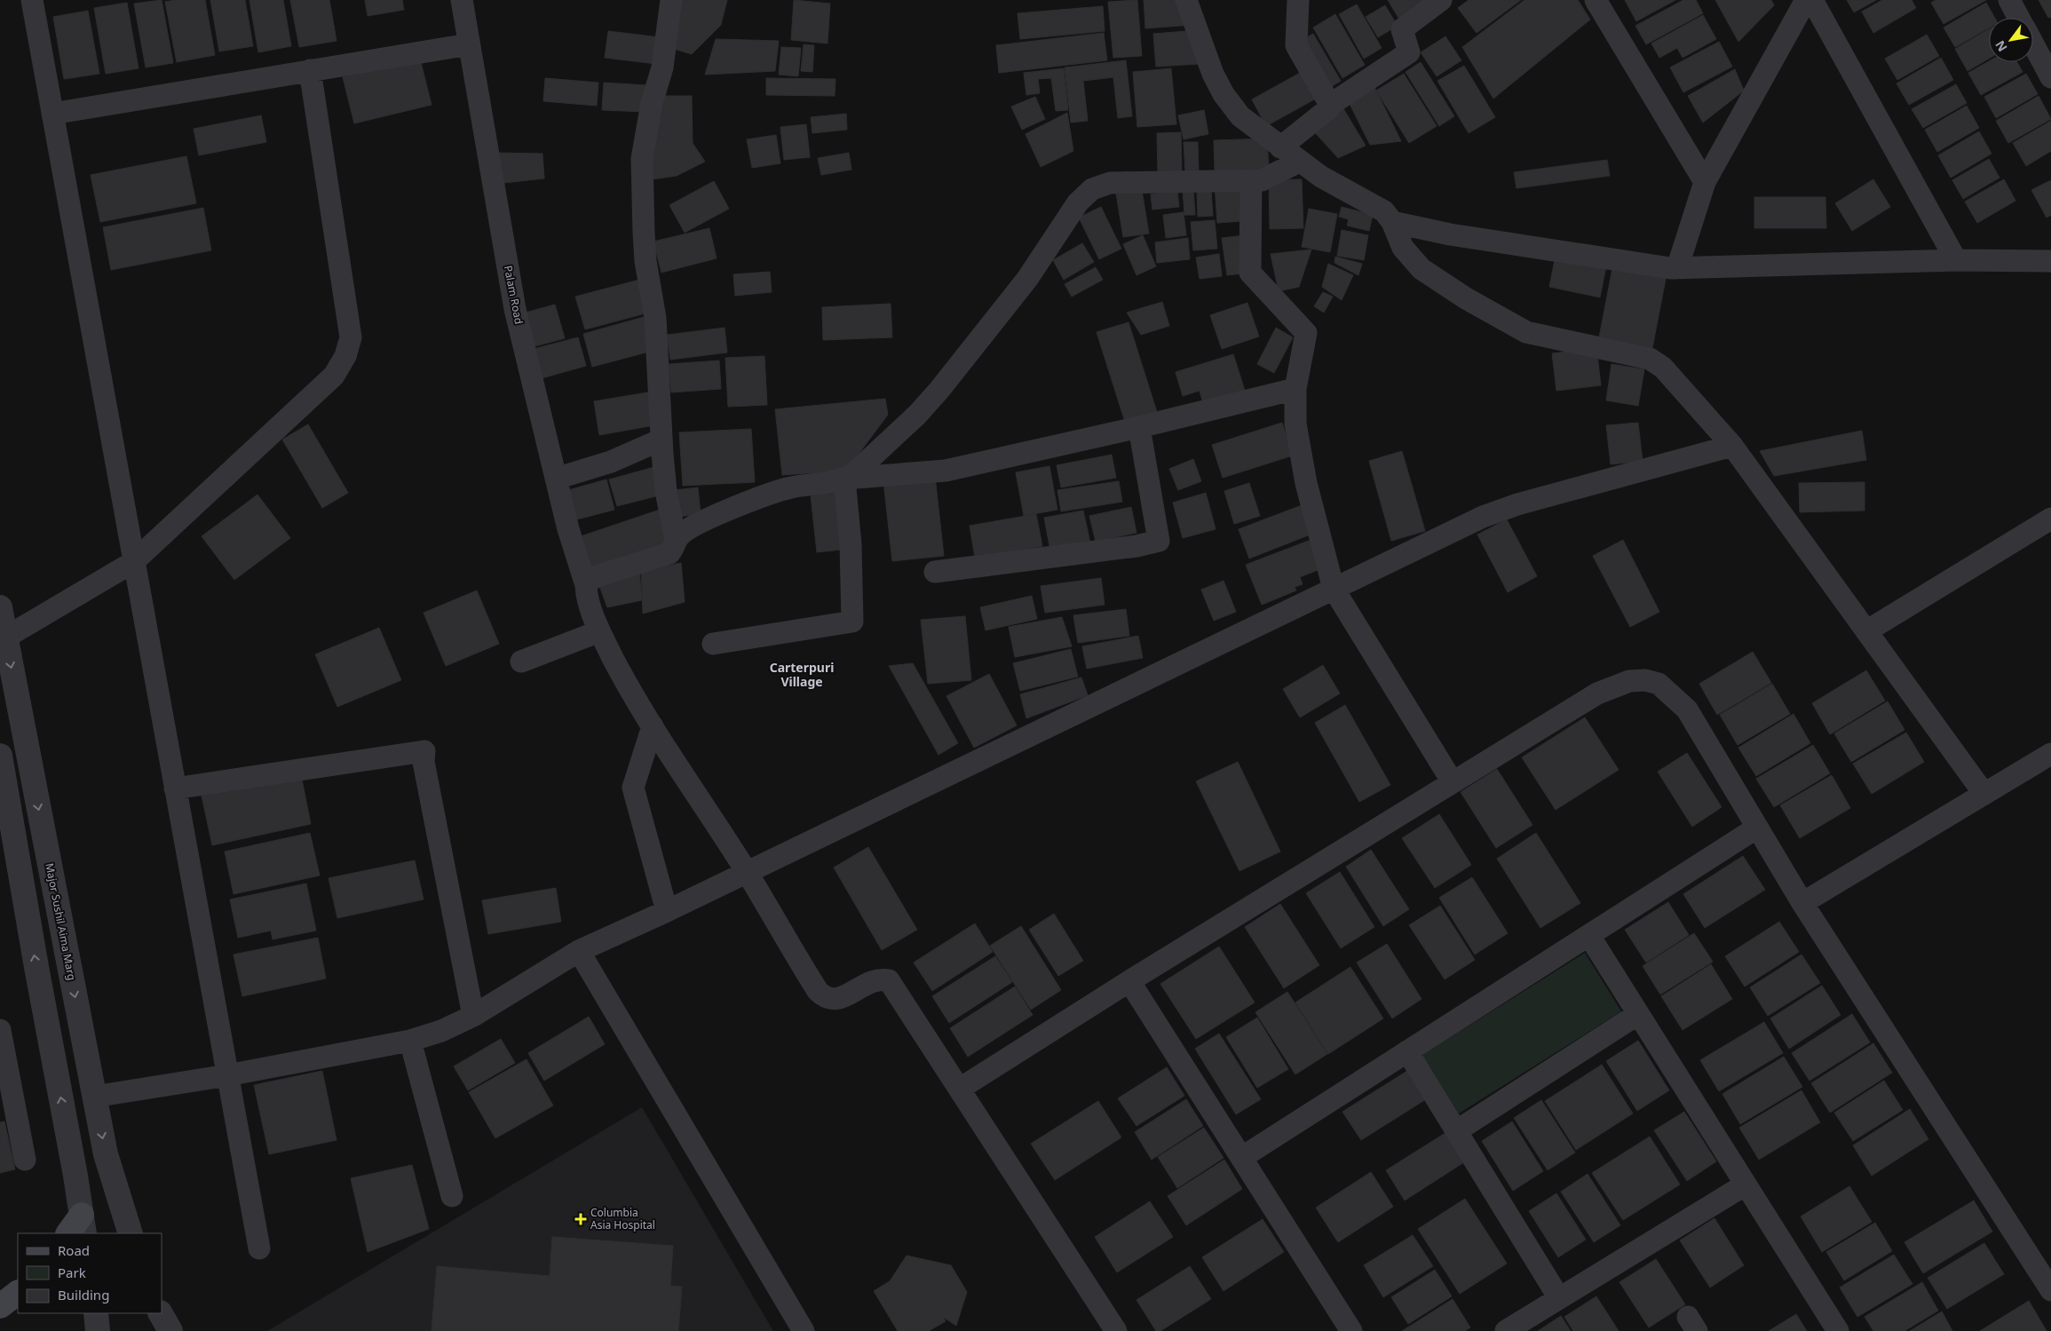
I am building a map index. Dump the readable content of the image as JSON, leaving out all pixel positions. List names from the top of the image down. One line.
{"streets":{"street":["Palam Road","Major Sushil Aima Marg"]},"districts":["Carterpuri Village"],"places":{"health":["Columbia Asia Hospital"]},"legend":["Road","Park","Building"],"north":"bottom left"}
